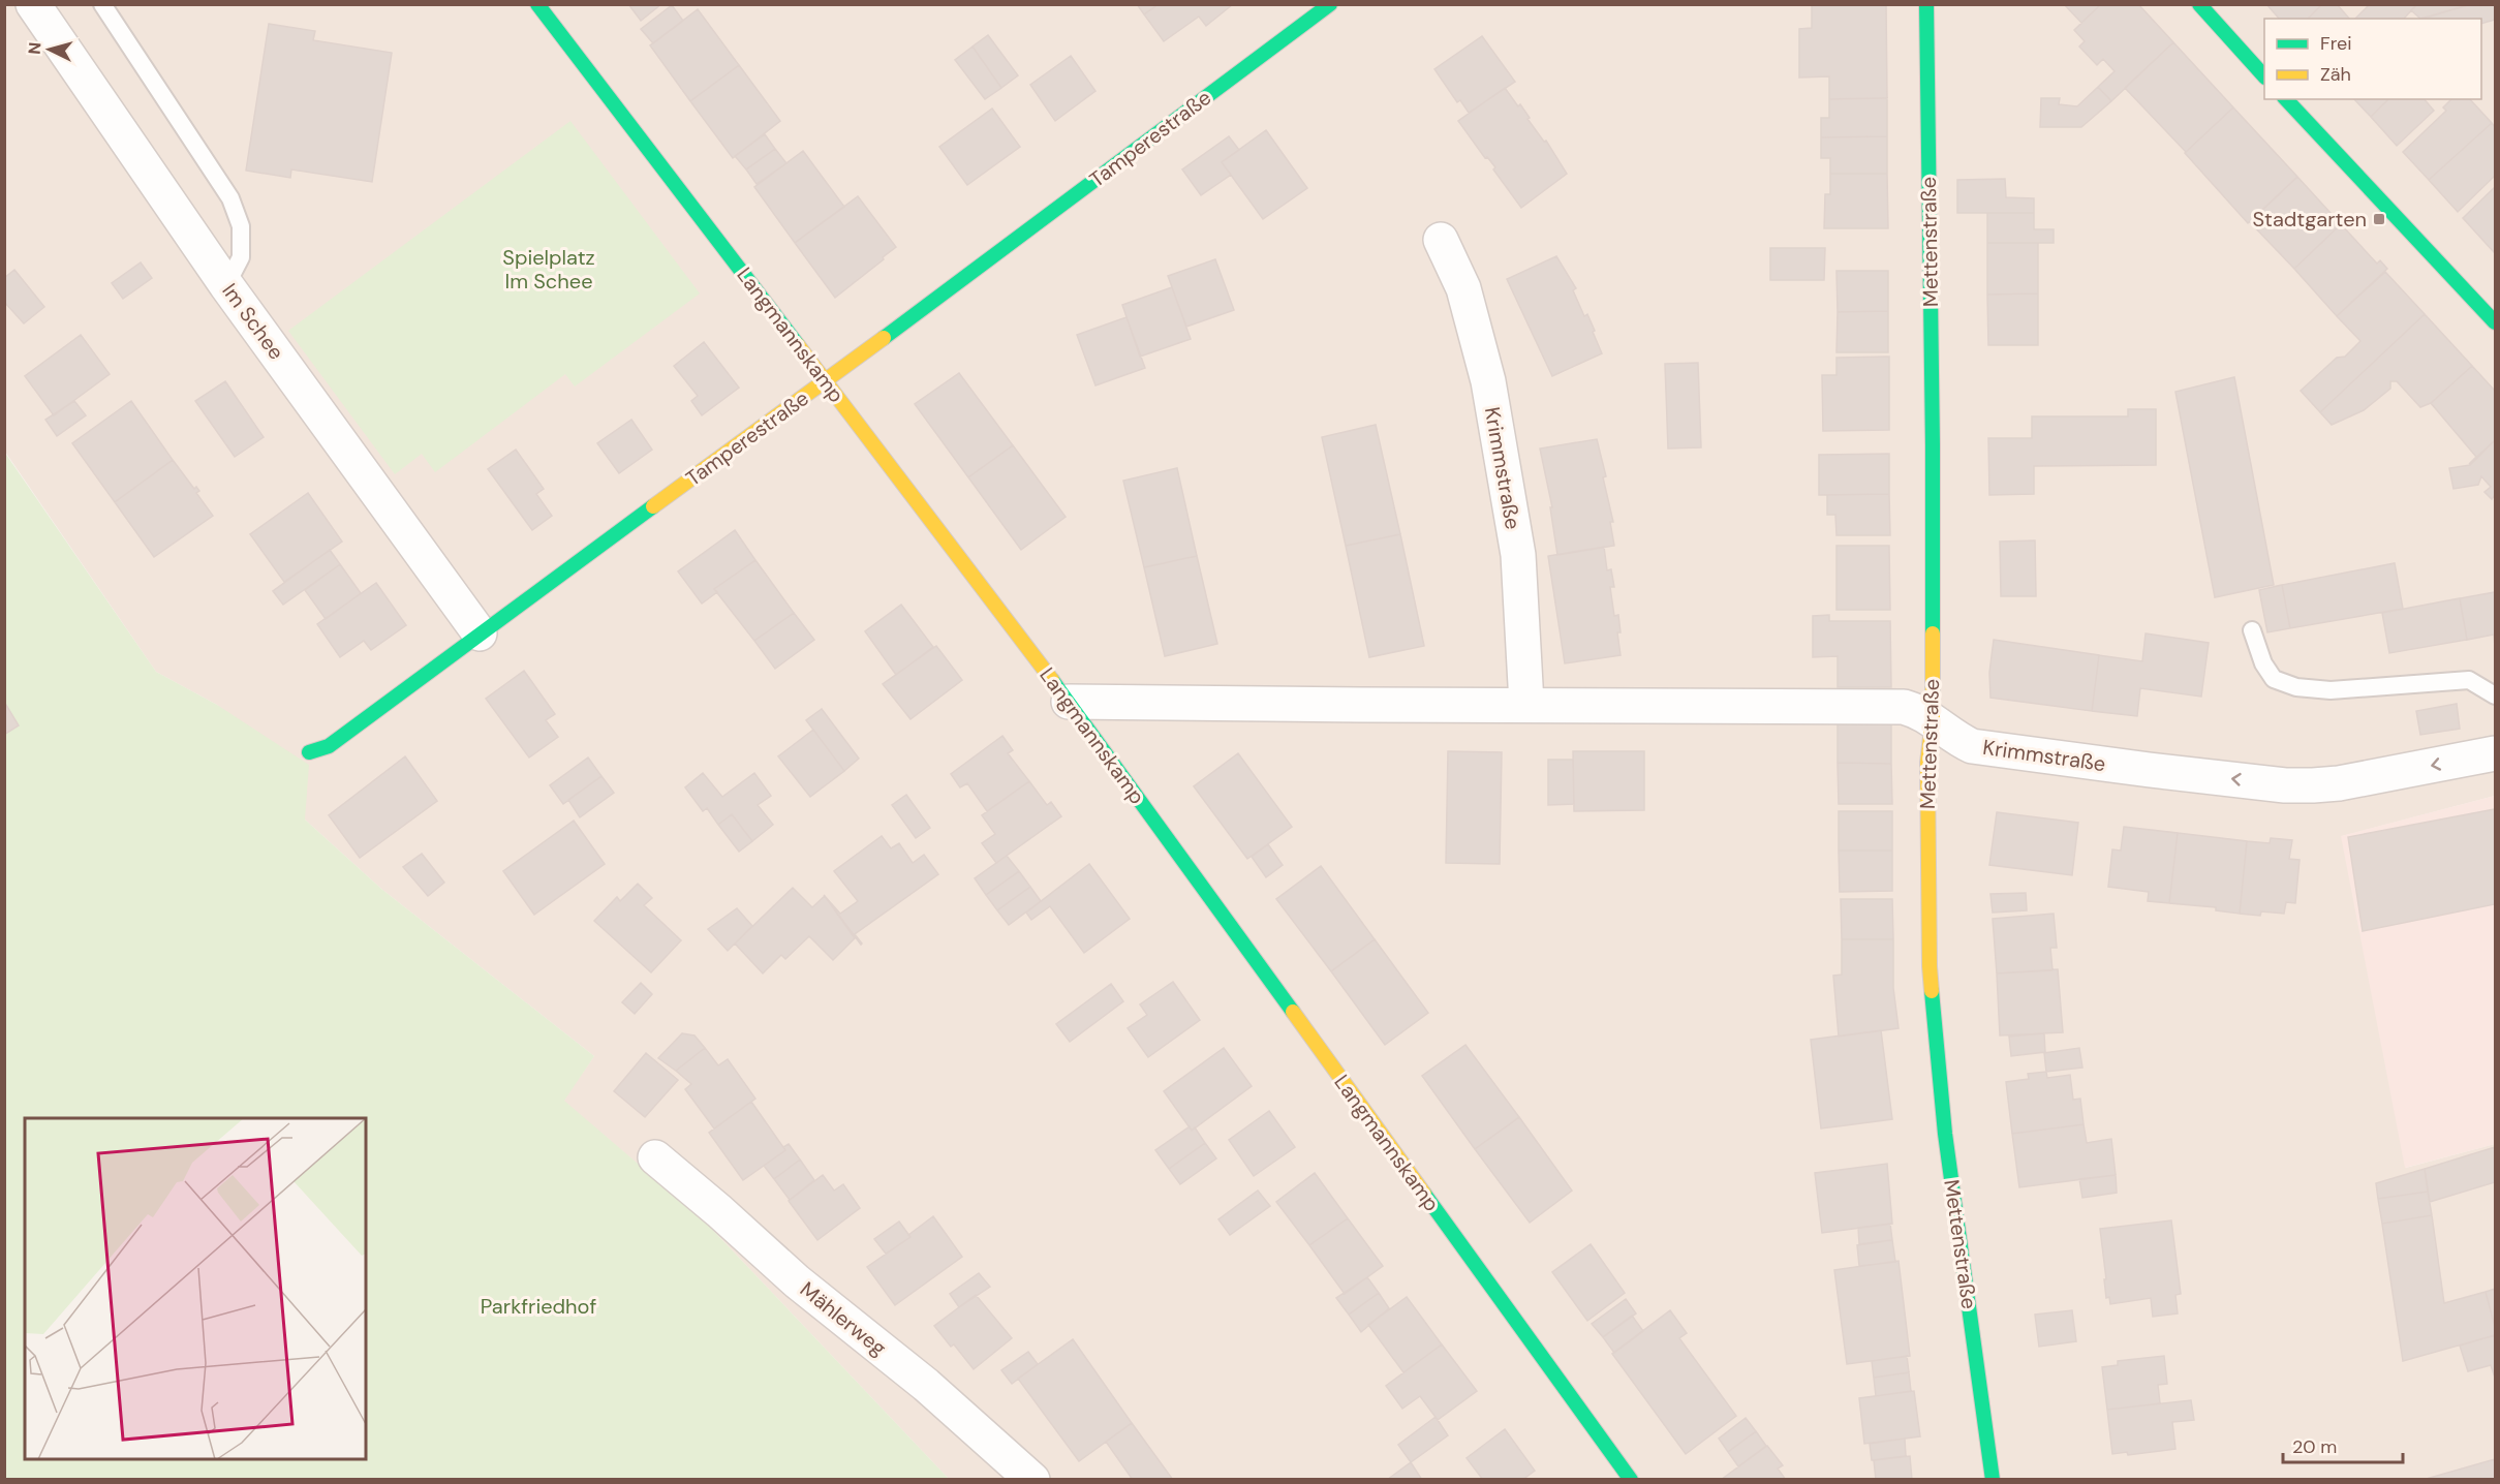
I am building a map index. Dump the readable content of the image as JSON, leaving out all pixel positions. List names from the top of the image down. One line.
{"streets":{"street":["Tamperestraße","Mettenstraße","Im Schee","Langmannskamp","Krimmstraße","Mählerweg"]},"crossings":[["Tamperestraße","Im Schee"],["Tamperestraße","Langmannskamp"],["Mettenstraße","Krimmstraße"],["Langmannskamp","Krimmstraße"]],"parks":["Spielplatz Im Schee","Parkfriedhof"],"places":{"transit":["Stadtgarten"]},"legend":["Frei","Zäh"],"scale_bar":"20 m","north":"left"}
